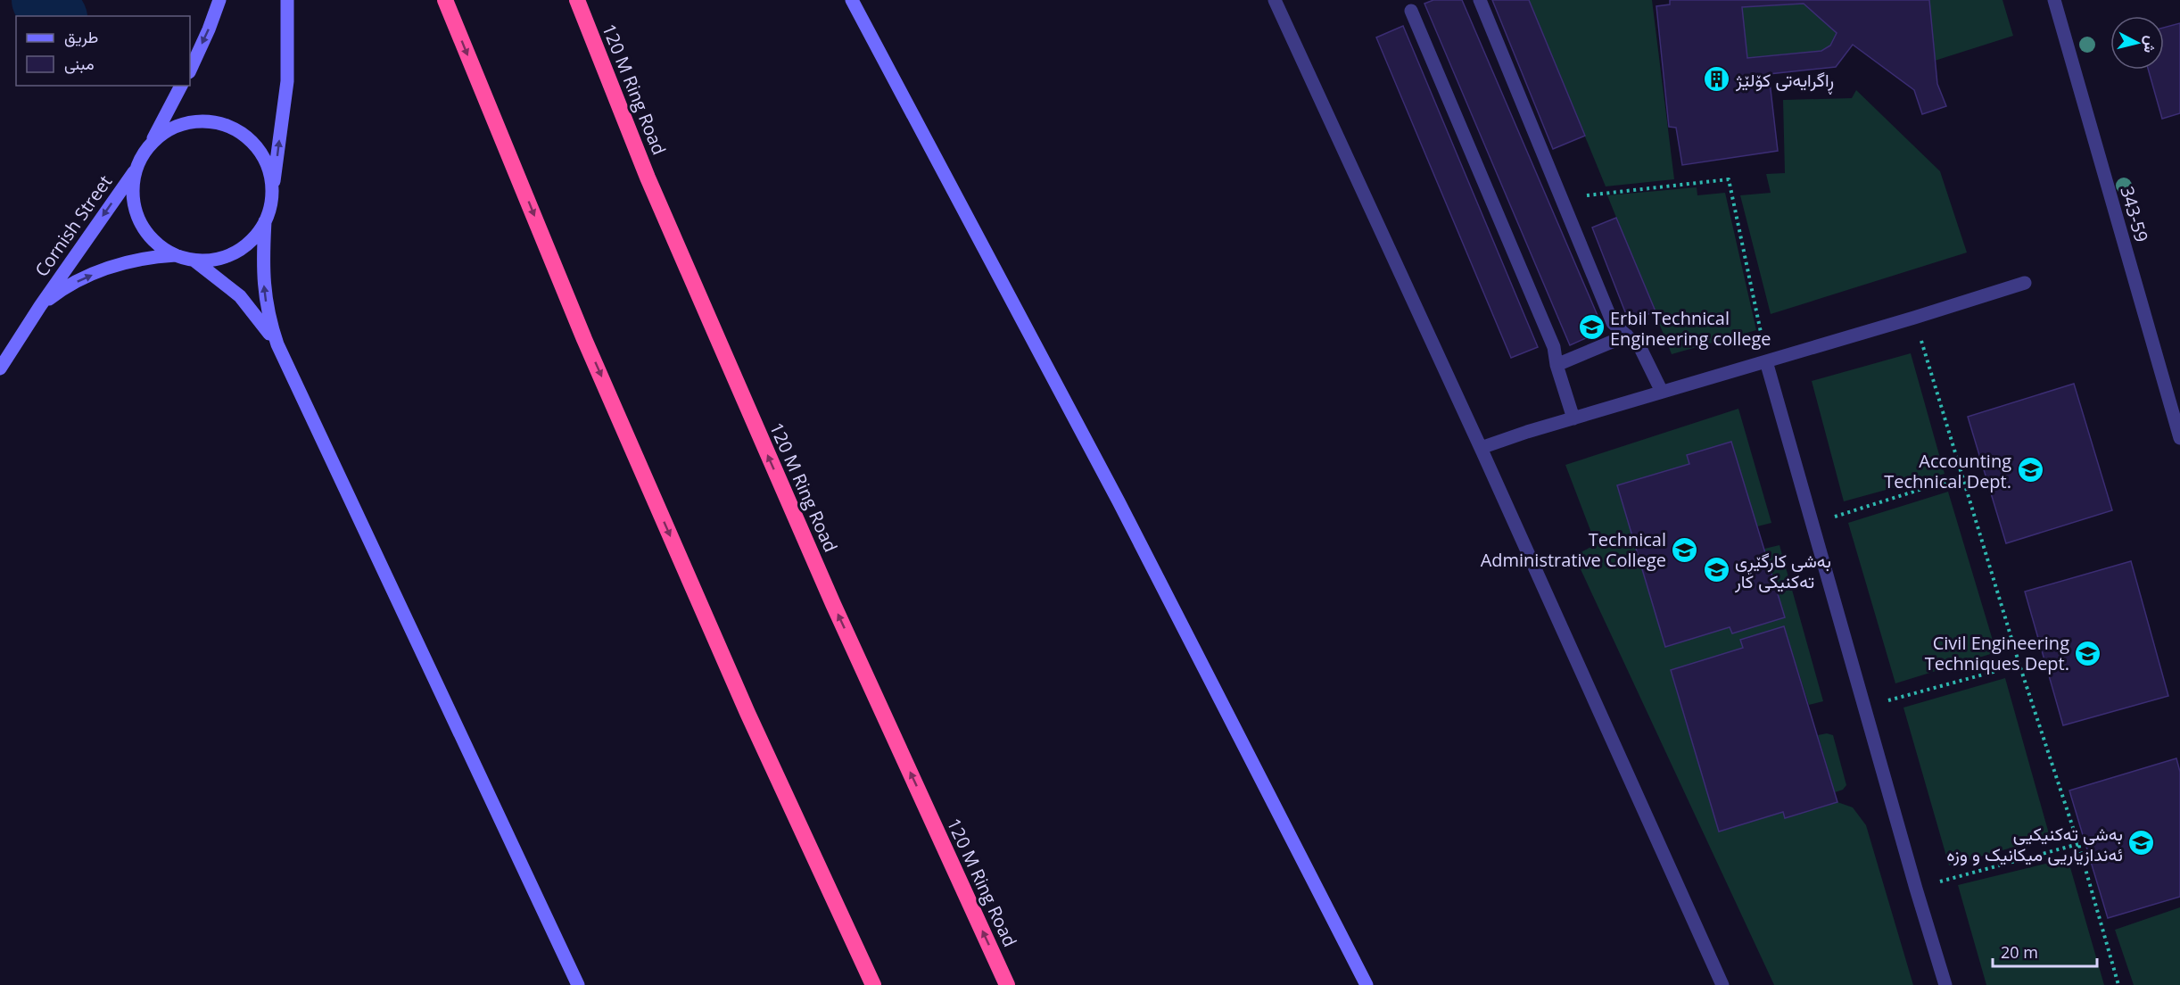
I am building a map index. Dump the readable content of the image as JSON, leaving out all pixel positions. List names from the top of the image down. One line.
{"streets":{"highway":["120 M Ring Road"],"street":["343-59","Cornish Street"]},"places":{"building":["ڕاگرایەتی کۆلێژ"],"school or university":["Erbil Technical Engineering college","Accounting Technical Dept.","Technical Administrative College","بەشی کارگێڕی تەکنیکی کار","Civil Engineering Techniques Dept.","بەشی تەکنیکیی ئەندازیاریی میکانیک و وزە"]},"legend":["طريق","مبنى"],"scale_bar":"20 m","north":"right"}
